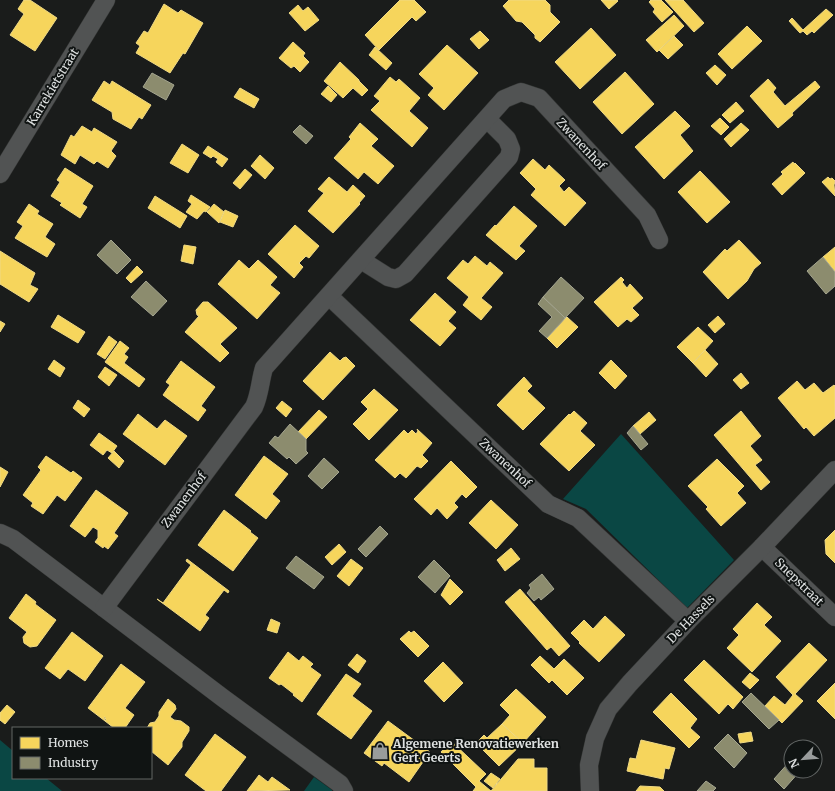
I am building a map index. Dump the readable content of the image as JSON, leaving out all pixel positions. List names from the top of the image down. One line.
{"streets":{"street":["Karrekietstraat","Zwanenhof","Snepstraat","De Hassels"]},"crossings":[["Zwanenhof","De Hassels"],["Snepstraat","De Hassels"]],"places":{"shop":["Algemene Renovatiewerken Gert Geerts"]},"legend":["Homes","Industry"],"north":"bottom left"}
